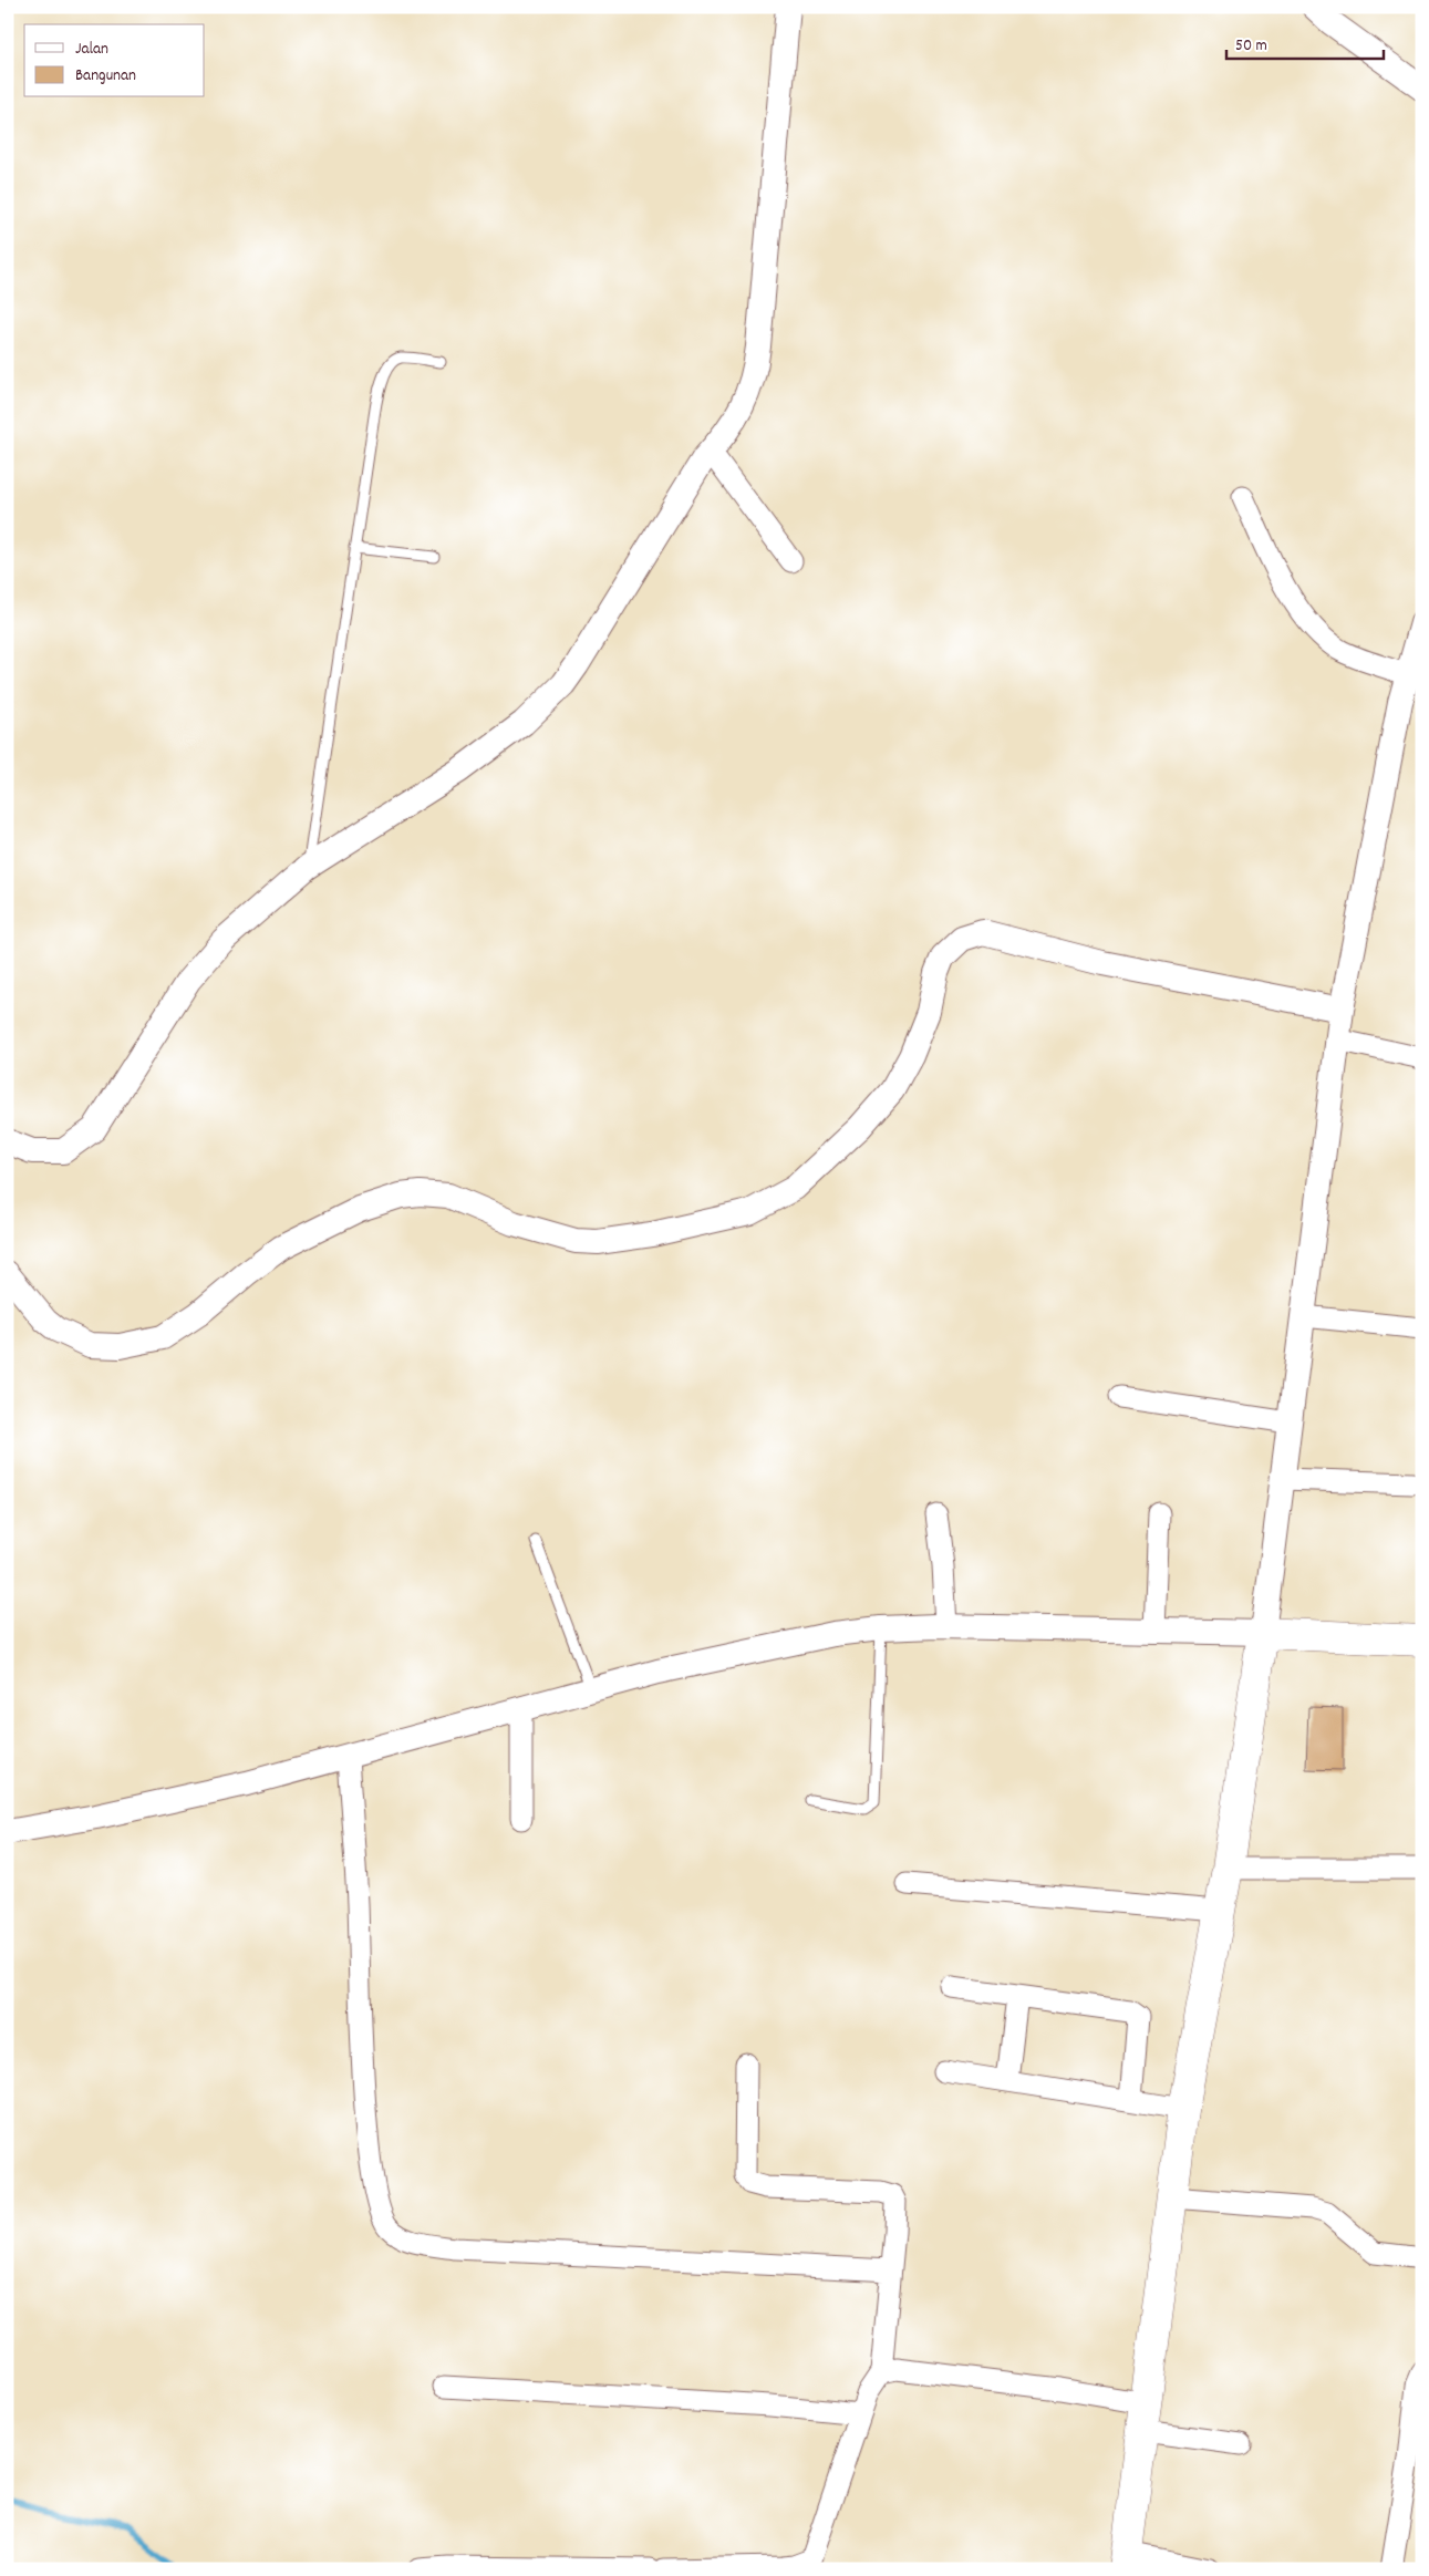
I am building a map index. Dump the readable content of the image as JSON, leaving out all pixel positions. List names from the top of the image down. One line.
{"legend":["Jalan","Bangunan"],"scale_bar":"50 m"}
